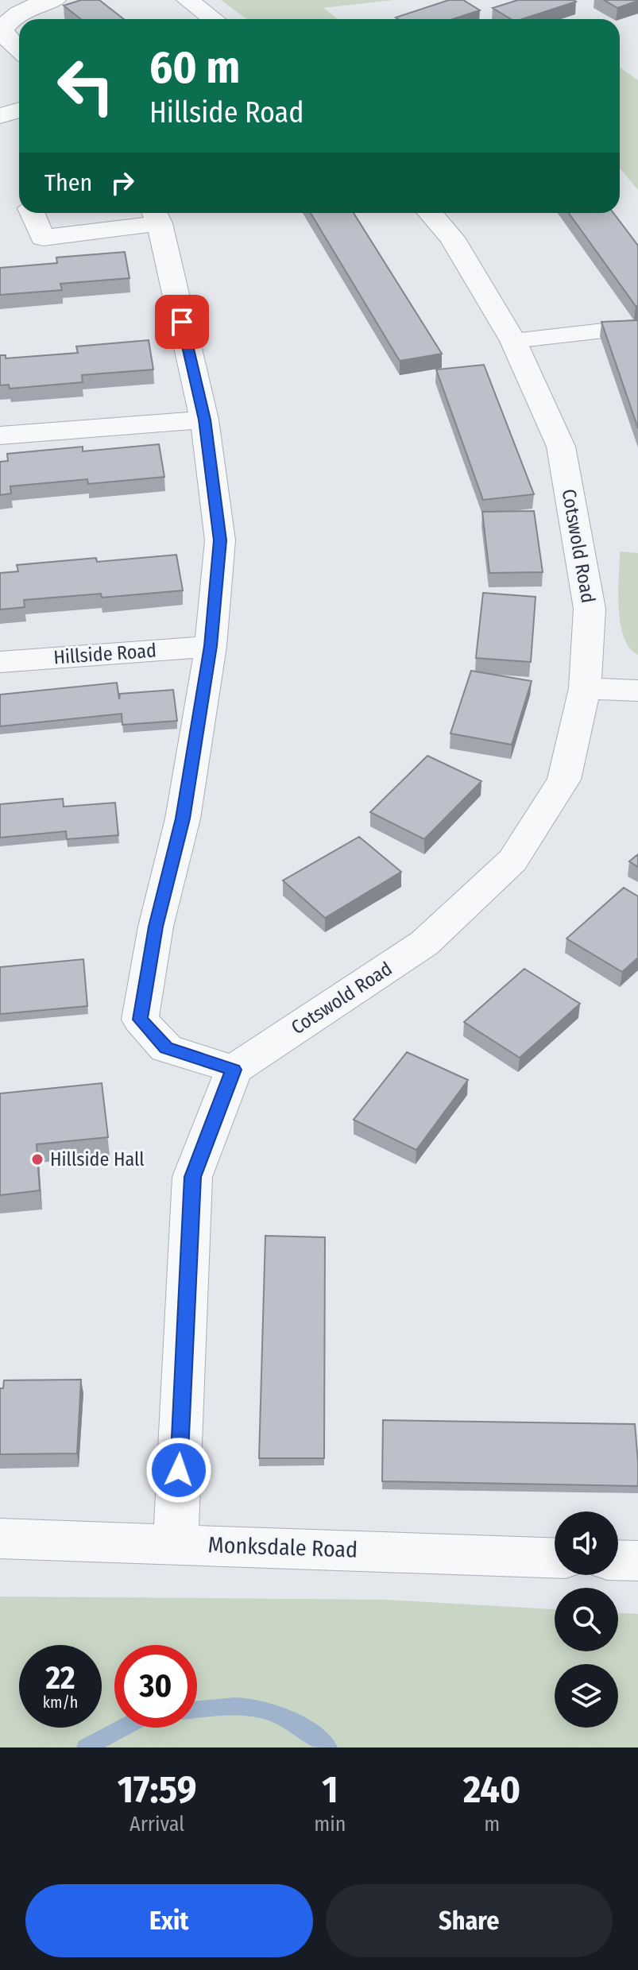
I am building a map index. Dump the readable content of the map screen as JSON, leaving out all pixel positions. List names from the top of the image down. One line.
{"streets":{"street":["Cotswold Road","Hillside Road","Monksdale Road"]},"places":["Hillside Hall"],"page":{"turn":["60 m","Hillside Road"],"then":"Then","speed":"22 km/h","limit":"30","eta":["17:59","Arrival","1","min","240","m"],"buttons":["Exit","Share"]}}
